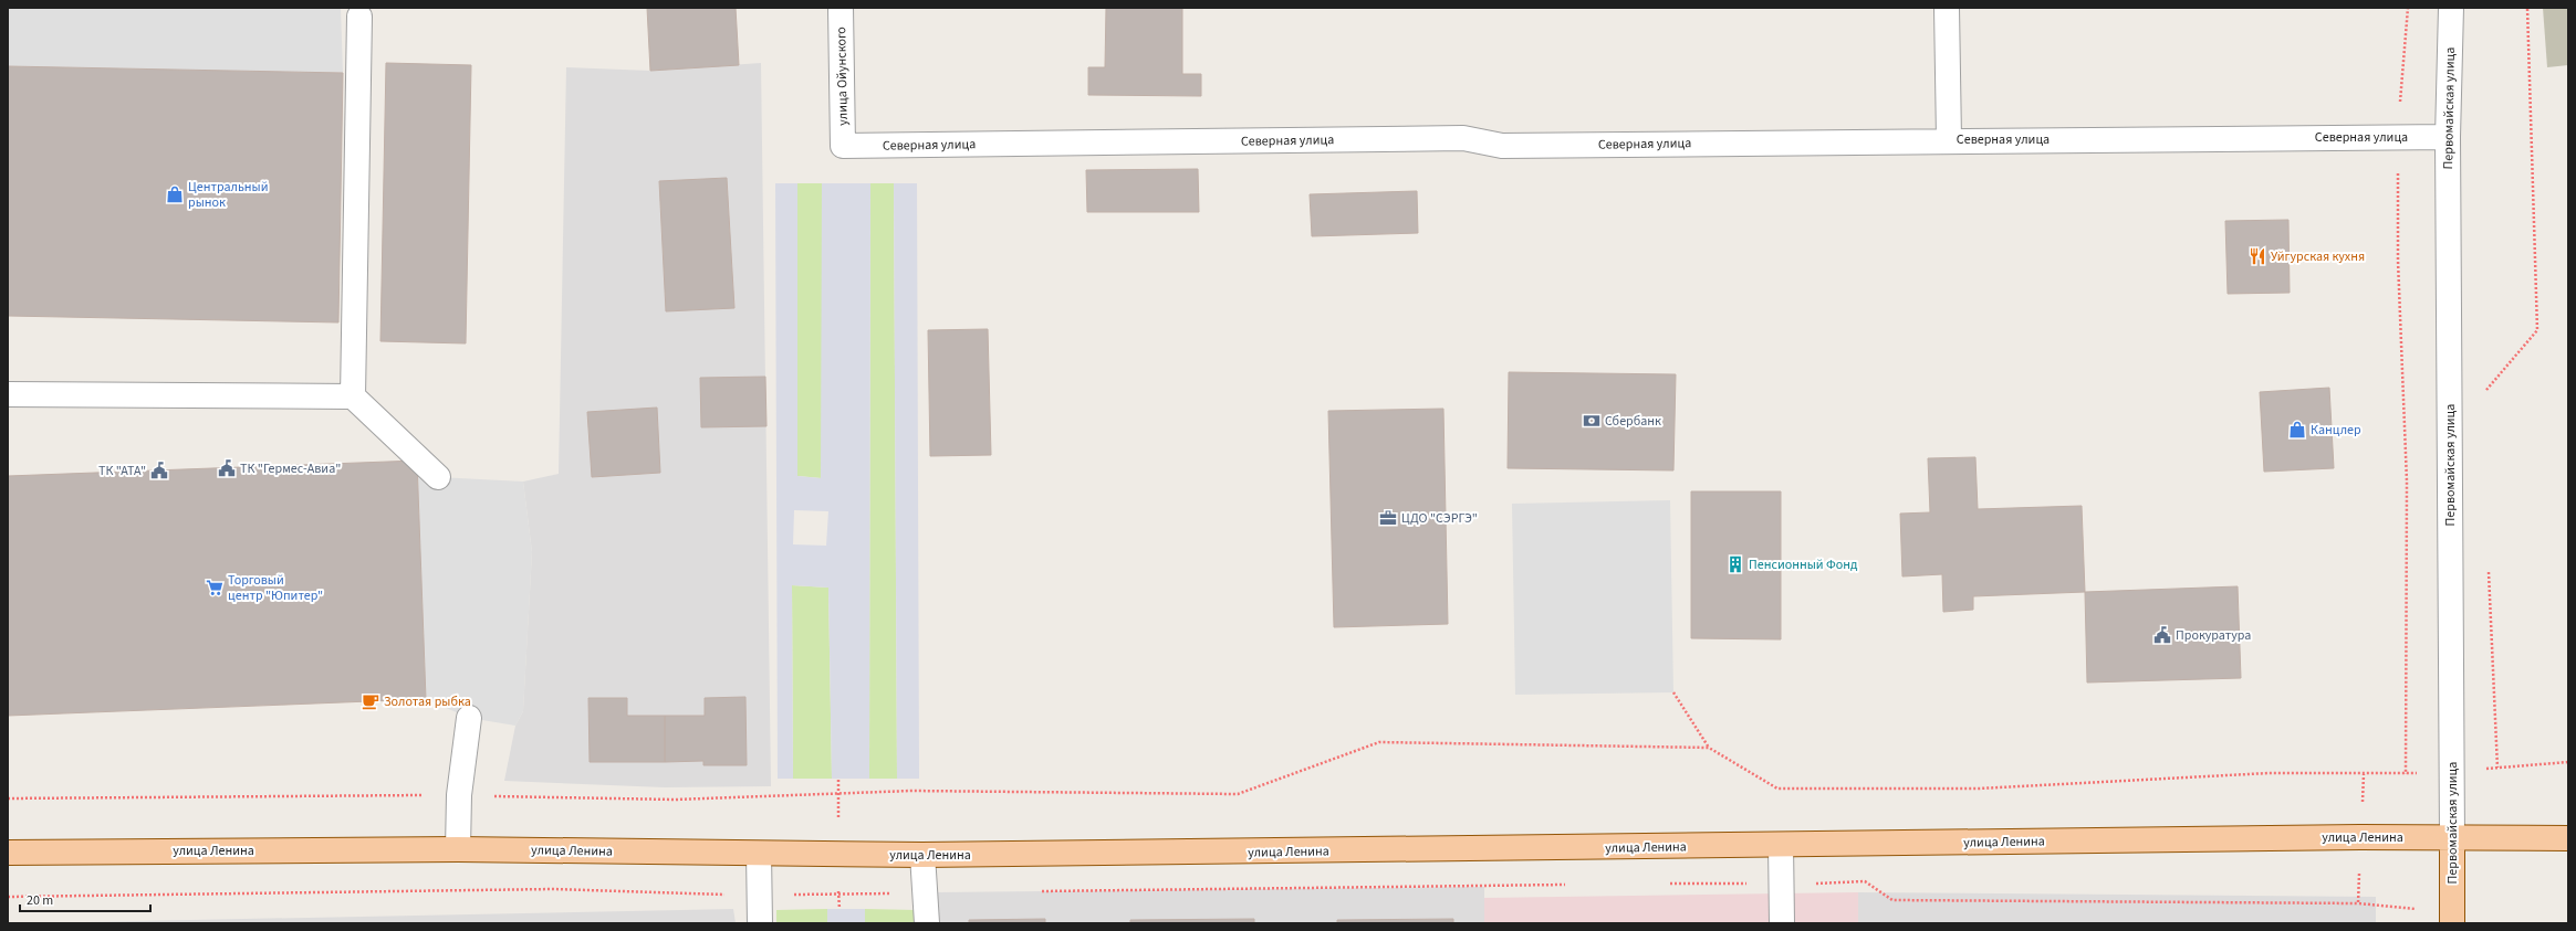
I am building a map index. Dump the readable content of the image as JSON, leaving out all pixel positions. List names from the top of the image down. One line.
{"streets":{"main road":["Первомайская улица","улица Ленина"],"street":["улица Ойунского","Северная улица"]},"crossings":[["улица Ойунского","Северная улица"],["Первомайская улица","Северная улица"],["Первомайская улица","улица Ленина"]],"places":{"shop":["Центральный рынок","Канцлер"],"restaurant":["Уйгурская кухня"],"bank":["Сбербанк"],"public building":["ТК \"Гермес-Авиа\"","ТК \"АТА\"","Прокуратура"],"office":["ЦДО \"СЭРГЭ\""],"building":["Пенсионный Фонд"],"supermarket":["Торговый центр \"Юпитер\""],"cafe":["Золотая рыбка"]},"scale_bar":"20 m"}
